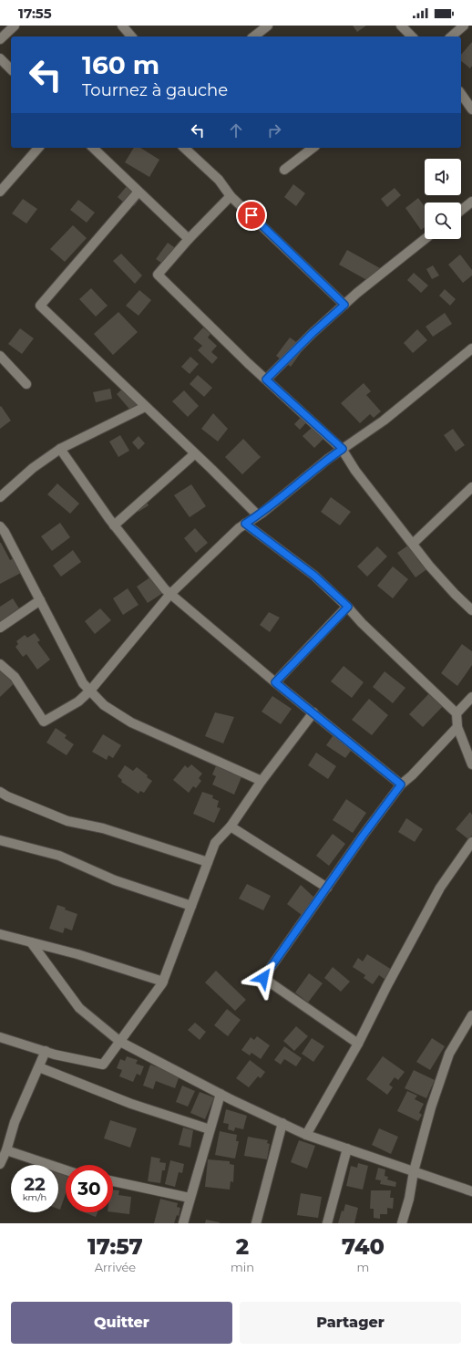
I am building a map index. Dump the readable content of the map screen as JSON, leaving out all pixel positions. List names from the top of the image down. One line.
{"page":{"status":"17:55","turn":["160 m","Tournez à gauche"],"speed":"22 km/h","limit":"30","eta":["17:57","Arrivée","2","min","740","m"],"buttons":["Quitter","Partager"]}}
